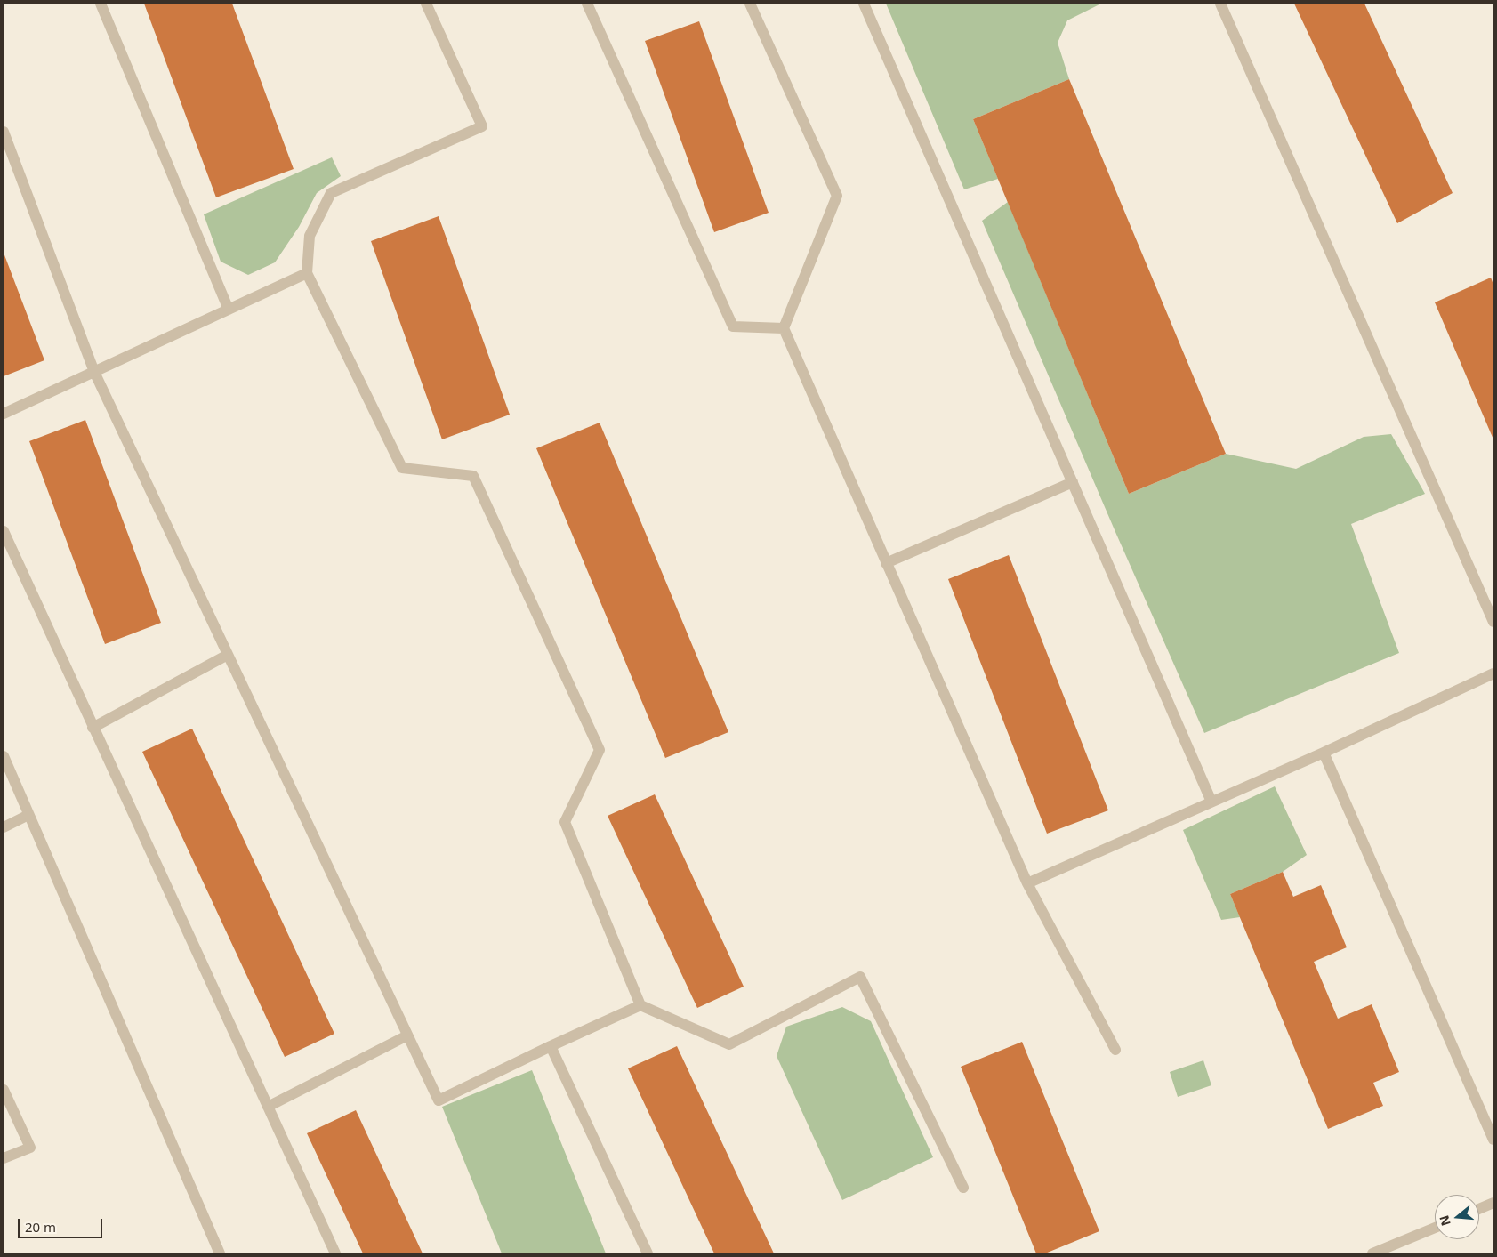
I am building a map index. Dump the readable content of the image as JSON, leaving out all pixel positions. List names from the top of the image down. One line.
{"scale_bar":"20 m","north":"left"}
